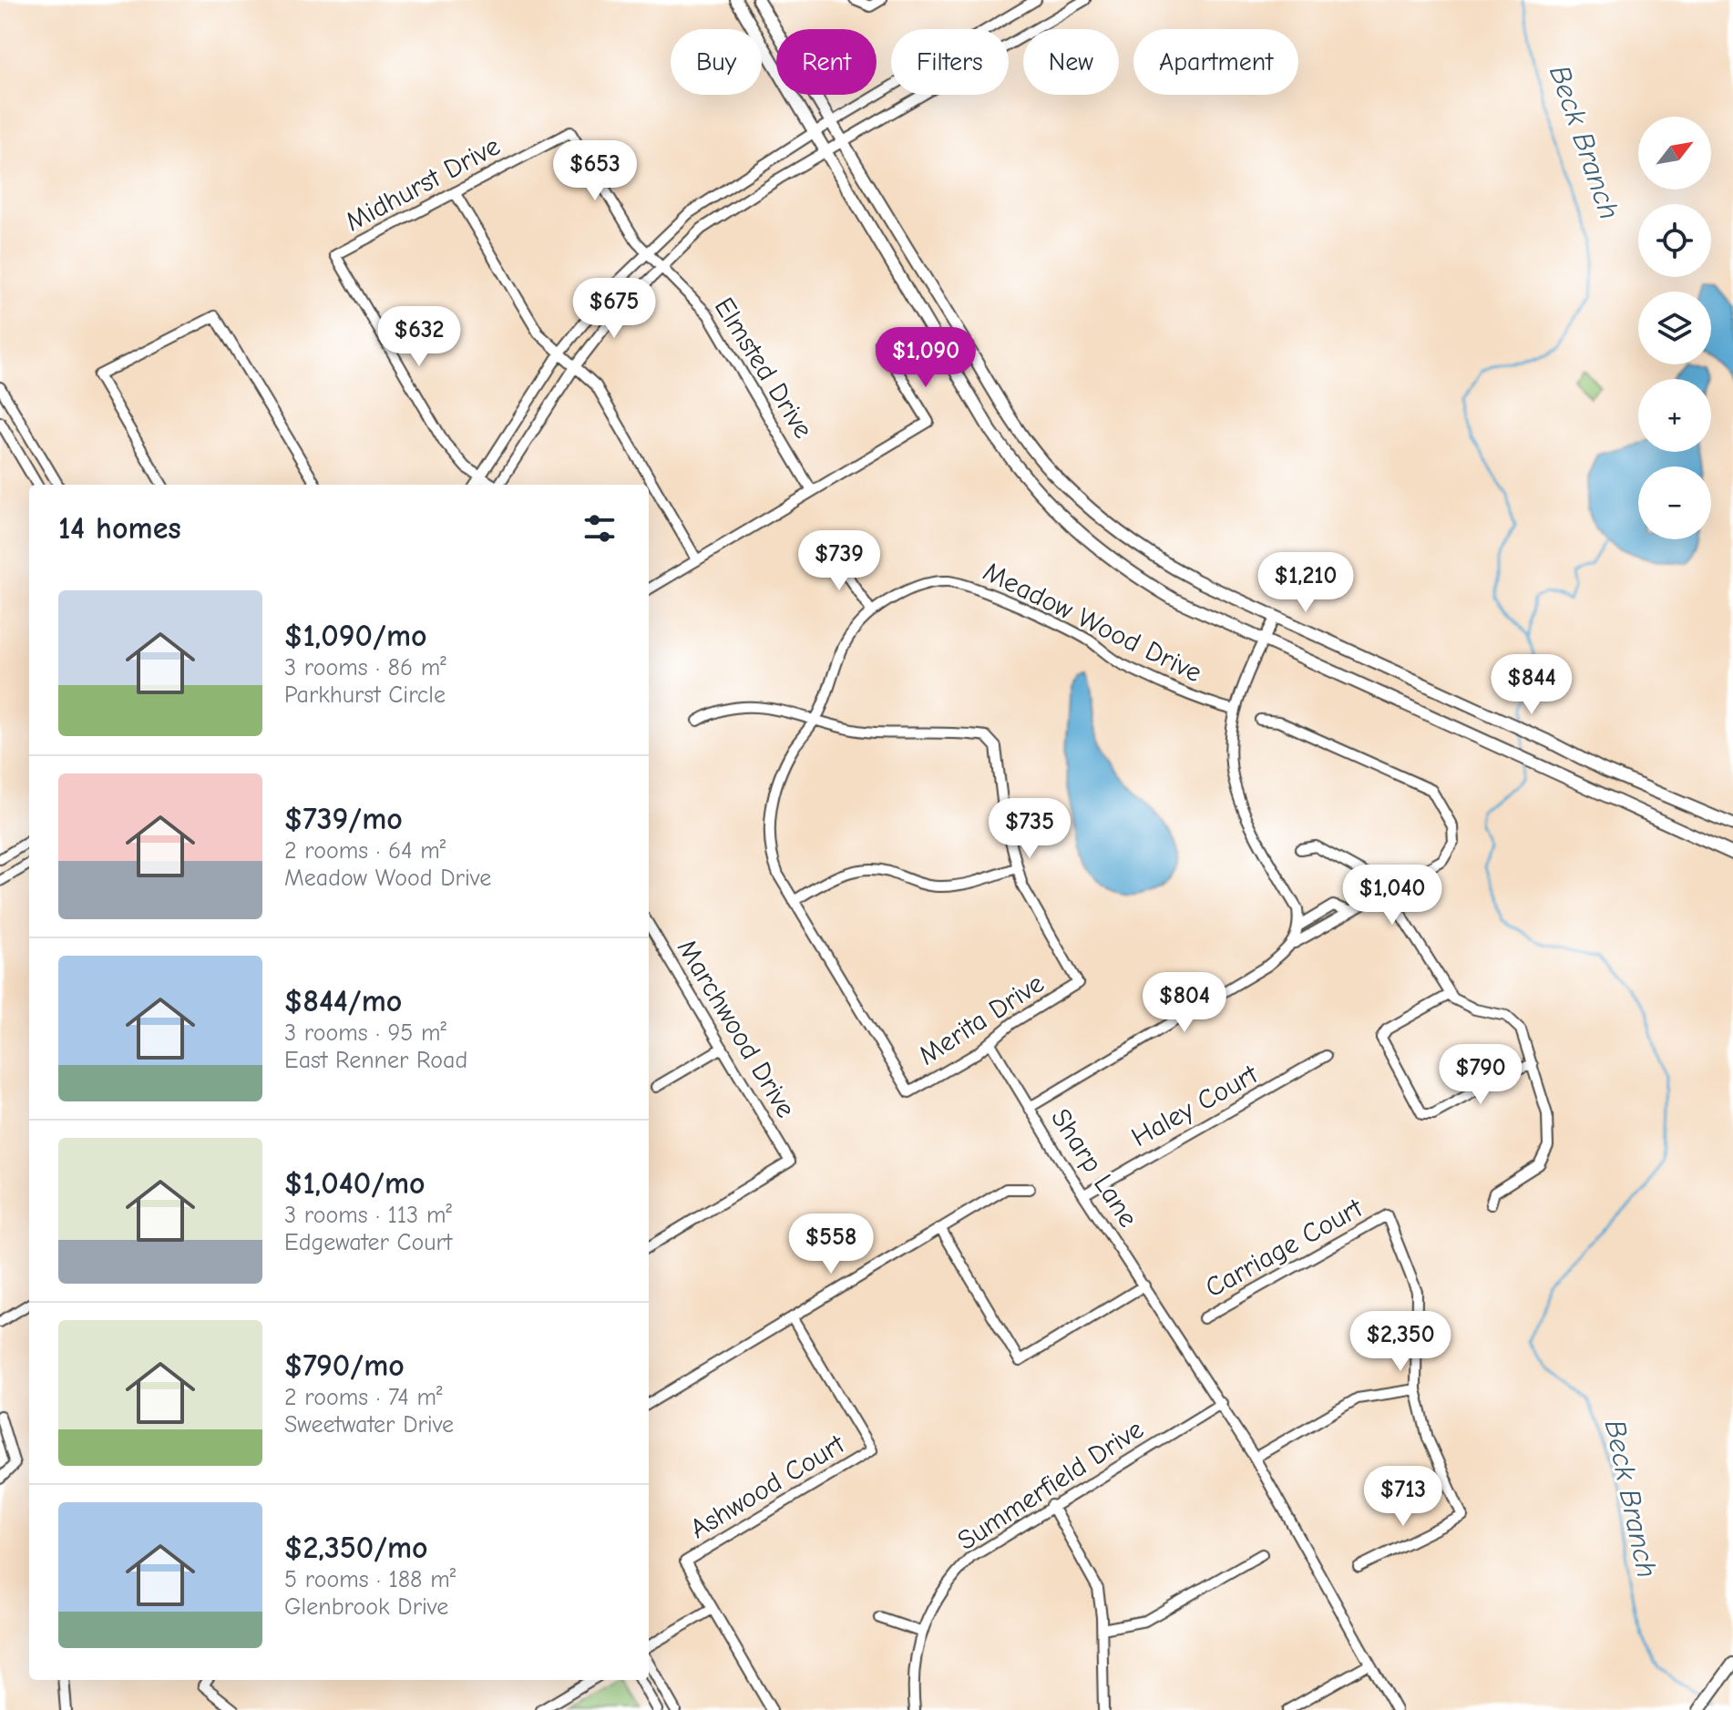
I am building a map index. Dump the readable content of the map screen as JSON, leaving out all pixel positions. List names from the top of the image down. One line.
{"streets":{"street":["Midhurst Drive","Elmsted Drive","Meadow Wood Drive","Merita Drive","Marchwood Drive","Haley Court","Sharp Lane","Carriage Court","Summerfield Drive","Ashwood Court"]},"crossings":[["Midhurst Drive","Elmsted Drive"],["Meadow Wood Drive","Merita Drive"],["Haley Court","Sharp Lane"],["Sharp Lane","Summerfield Drive"]],"water":["Beck Branch"],"north":"top right","page":{"chip":["Buy","Rent","Filters","New","Apartment"],"map_buttons":["+","−"],"price":["$653","$675","$632","$1,090","$739","$1,210","$844","$735","$1,040","$804","$790","$558","$2,350","$713"],"heading":"14 homes","list":[{"name":"$1,090/mo","note":"3 rooms · 86 m² · Parkhurst Circle"},{"name":"$739/mo","note":"2 rooms · 64 m² · Meadow Wood Drive"},{"name":"$844/mo","note":"3 rooms · 95 m² · East Renner Road"},{"name":"$1,040/mo","note":"3 rooms · 113 m² · Edgewater Court"},{"name":"$790/mo","note":"2 rooms · 74 m² · Sweetwater Drive"},{"name":"$2,350/mo","note":"5 rooms · 188 m² · Glenbrook Drive"}]}}
